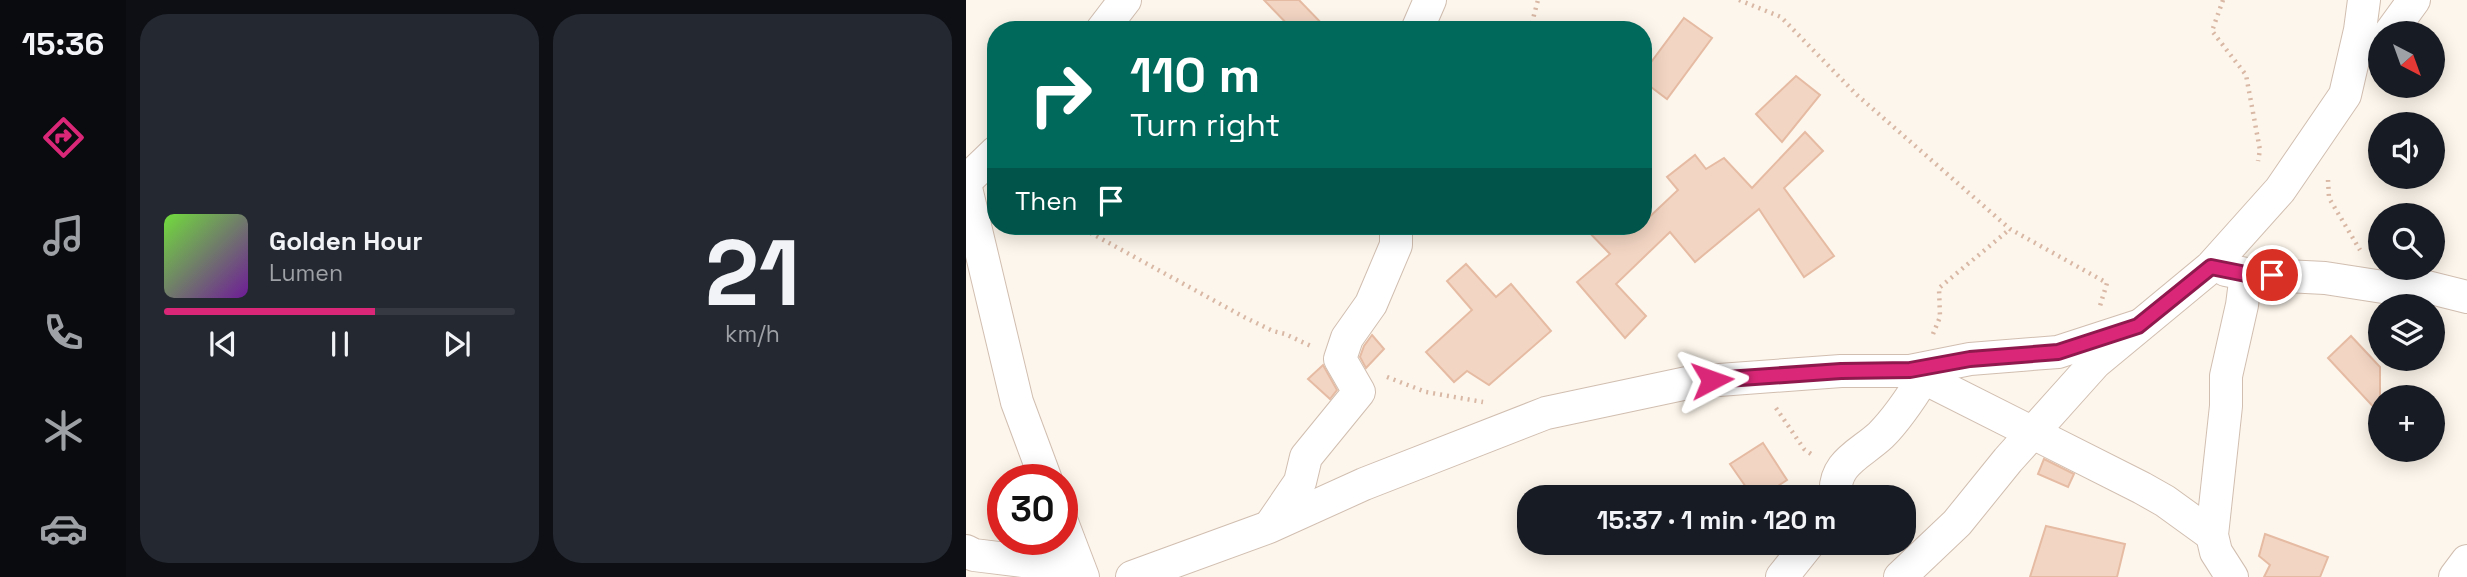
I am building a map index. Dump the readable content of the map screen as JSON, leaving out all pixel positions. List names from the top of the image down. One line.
{"north":"bottom right","page":{"tabs":"15:36","tile":["21","km/h"],"map_buttons":"+","turn":["110 m","Turn right"],"then":"Then","song":["Golden Hour","Lumen"],"limit":"30","trip":"15:37 · 1 min · 120 m"}}
